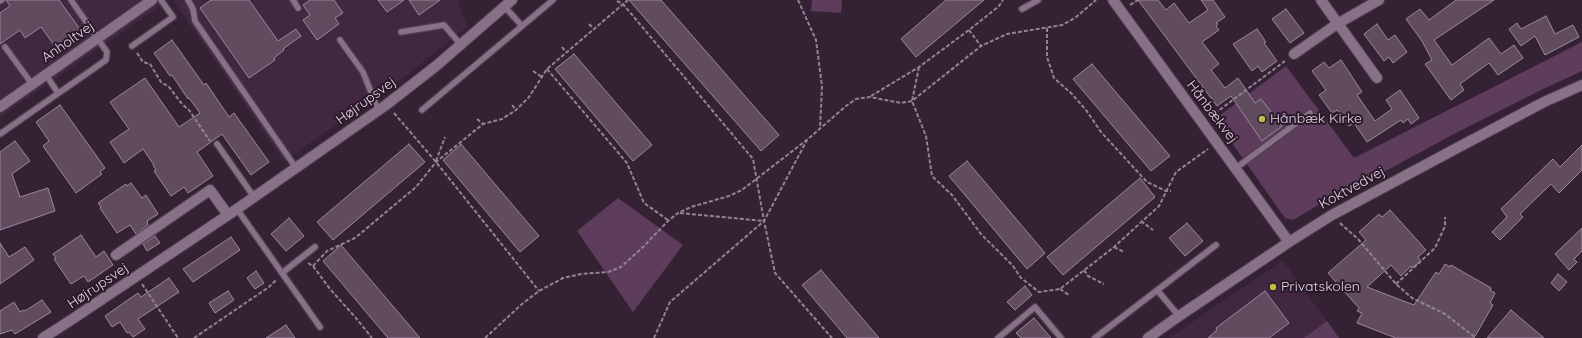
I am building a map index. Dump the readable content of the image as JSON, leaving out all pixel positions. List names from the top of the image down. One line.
{"streets":{"street":["Anholtvej","Højrupsvej","Hånbækvej","Koktvedvej"]},"crossings":[["Hånbækvej","Koktvedvej"]],"places":["Hånbæk Kirke","Privatskolen"]}
